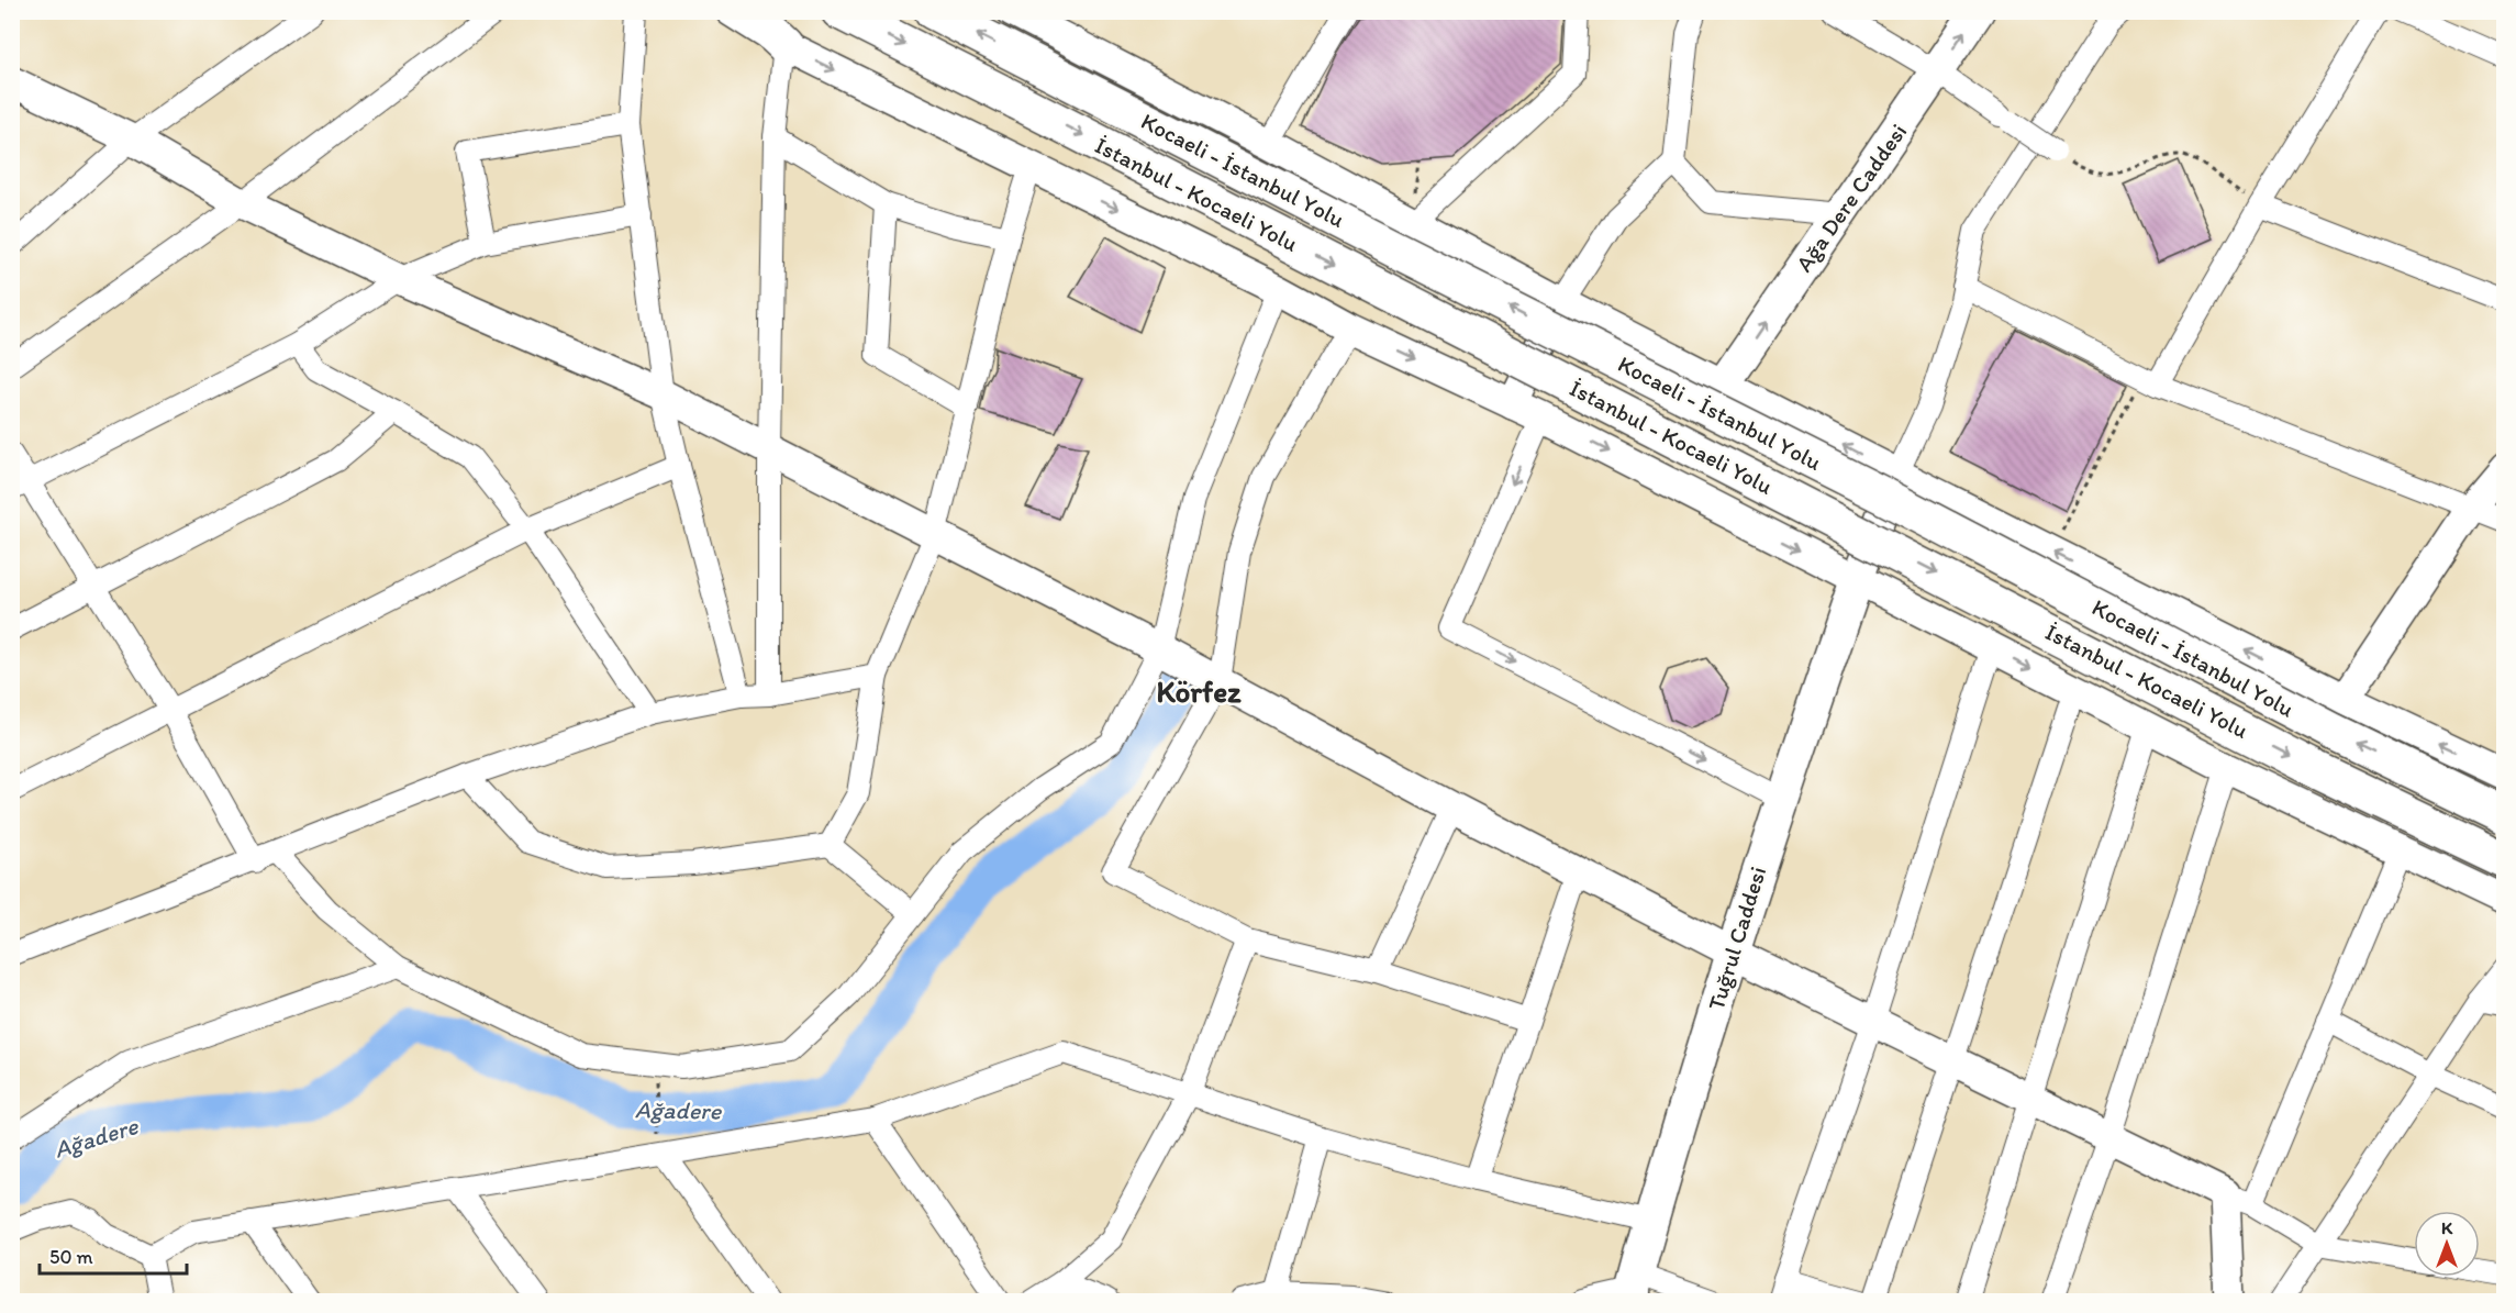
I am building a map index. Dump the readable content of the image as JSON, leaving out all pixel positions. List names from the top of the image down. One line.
{"streets":{"highway":["Kocaeli - İstanbul Yolu","İstanbul - Kocaeli Yolu"],"main road":["Ağa Dere Caddesi","Tuğrul Caddesi"]},"one_way":["Kocaeli - İstanbul Yolu","İstanbul - Kocaeli Yolu","Ağa Dere Caddesi"],"districts":["Körfez"],"water":["Ağadere"],"scale_bar":"50 m","north":"top"}
